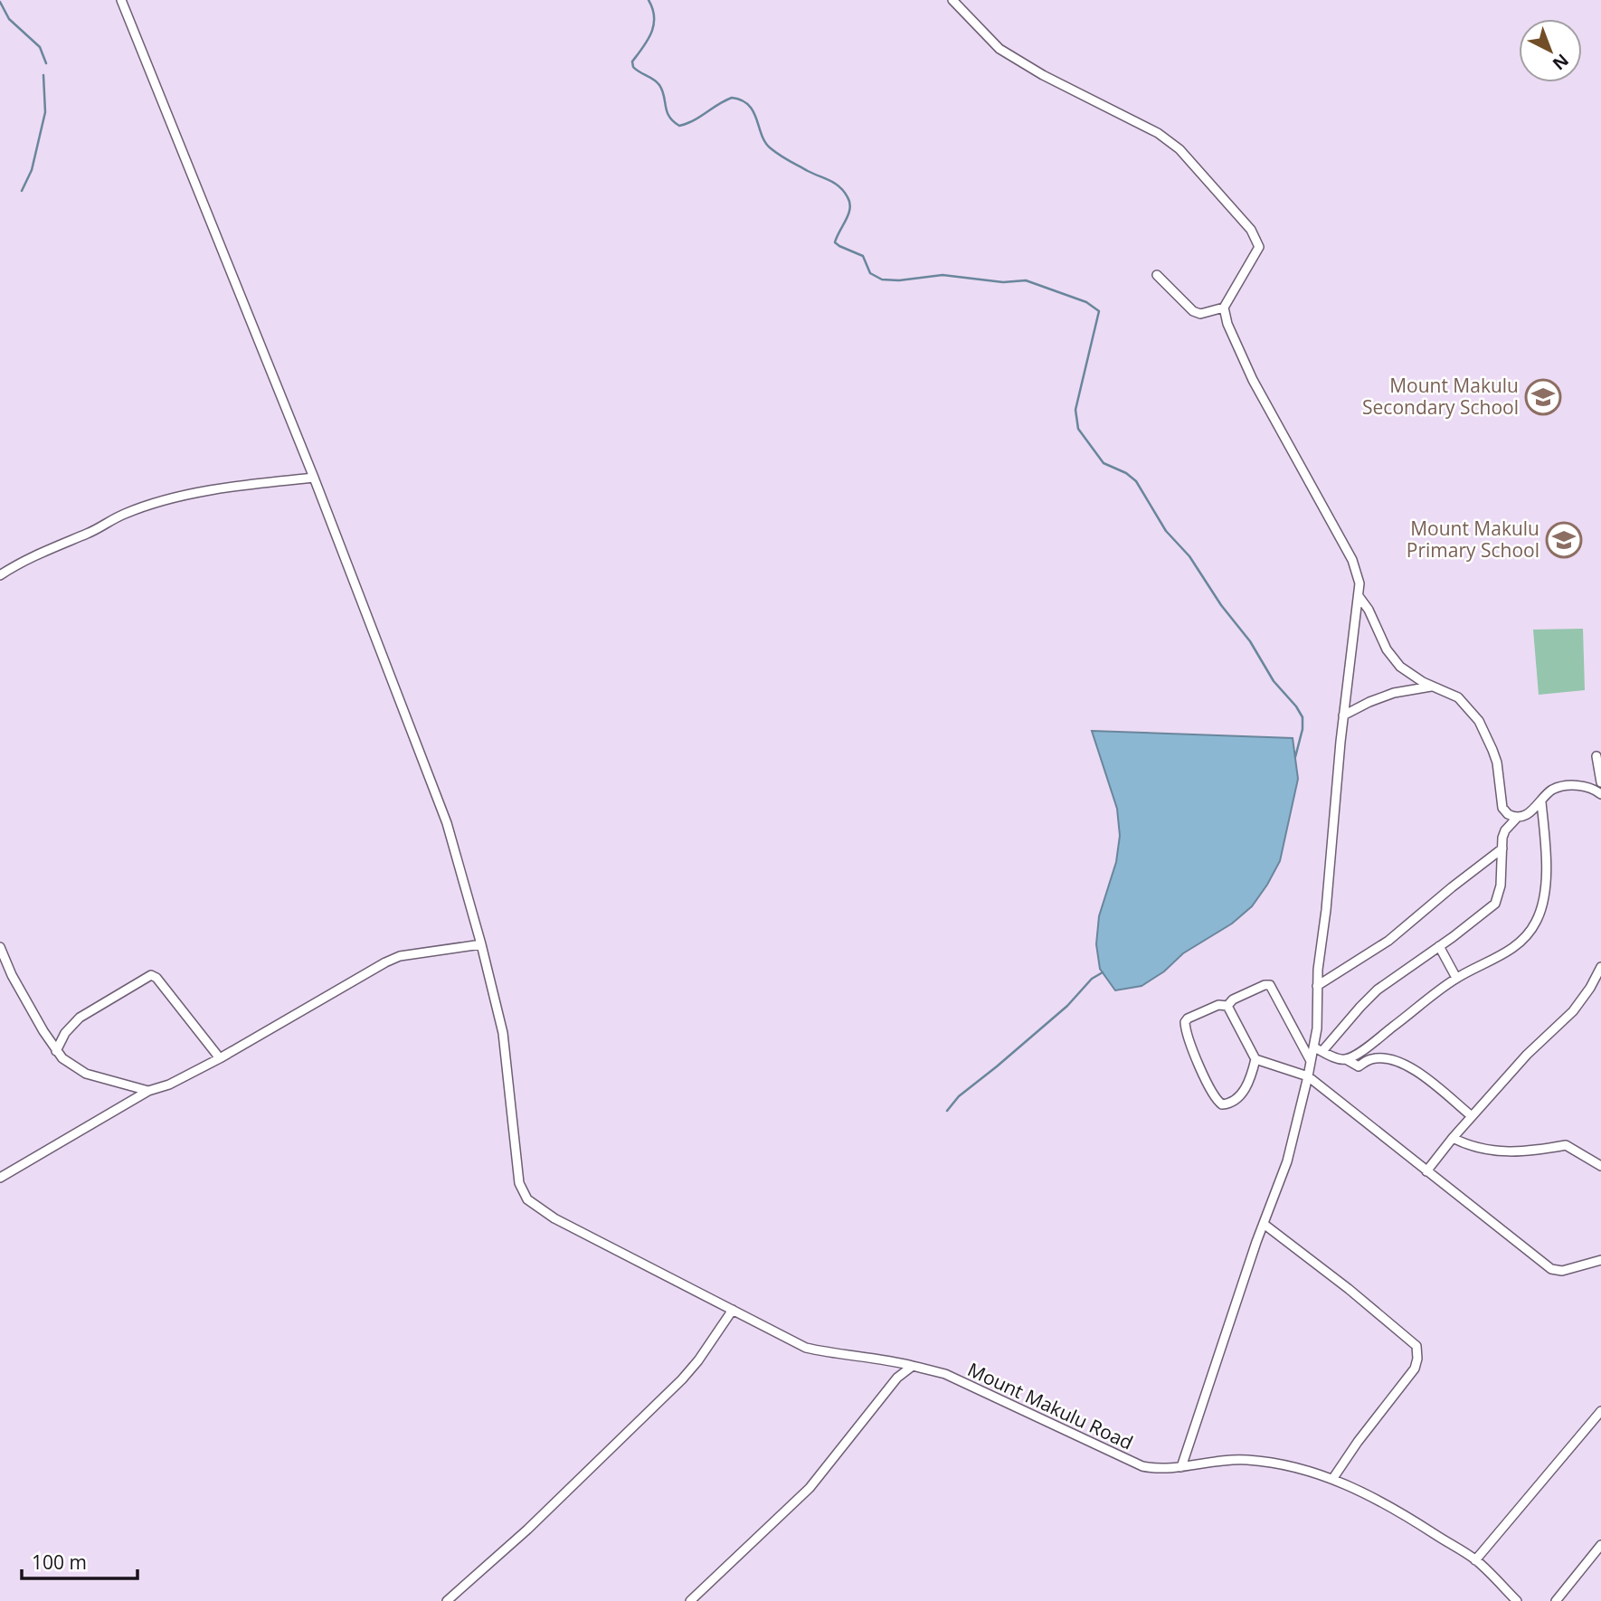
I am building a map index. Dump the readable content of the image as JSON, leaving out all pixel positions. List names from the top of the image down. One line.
{"streets":{"street":["Mount Makulu Road"]},"places":{"school or university":["Mount Makulu Secondary School","Mount Makulu Primary School"]},"scale_bar":"100 m","north":"bottom right"}
